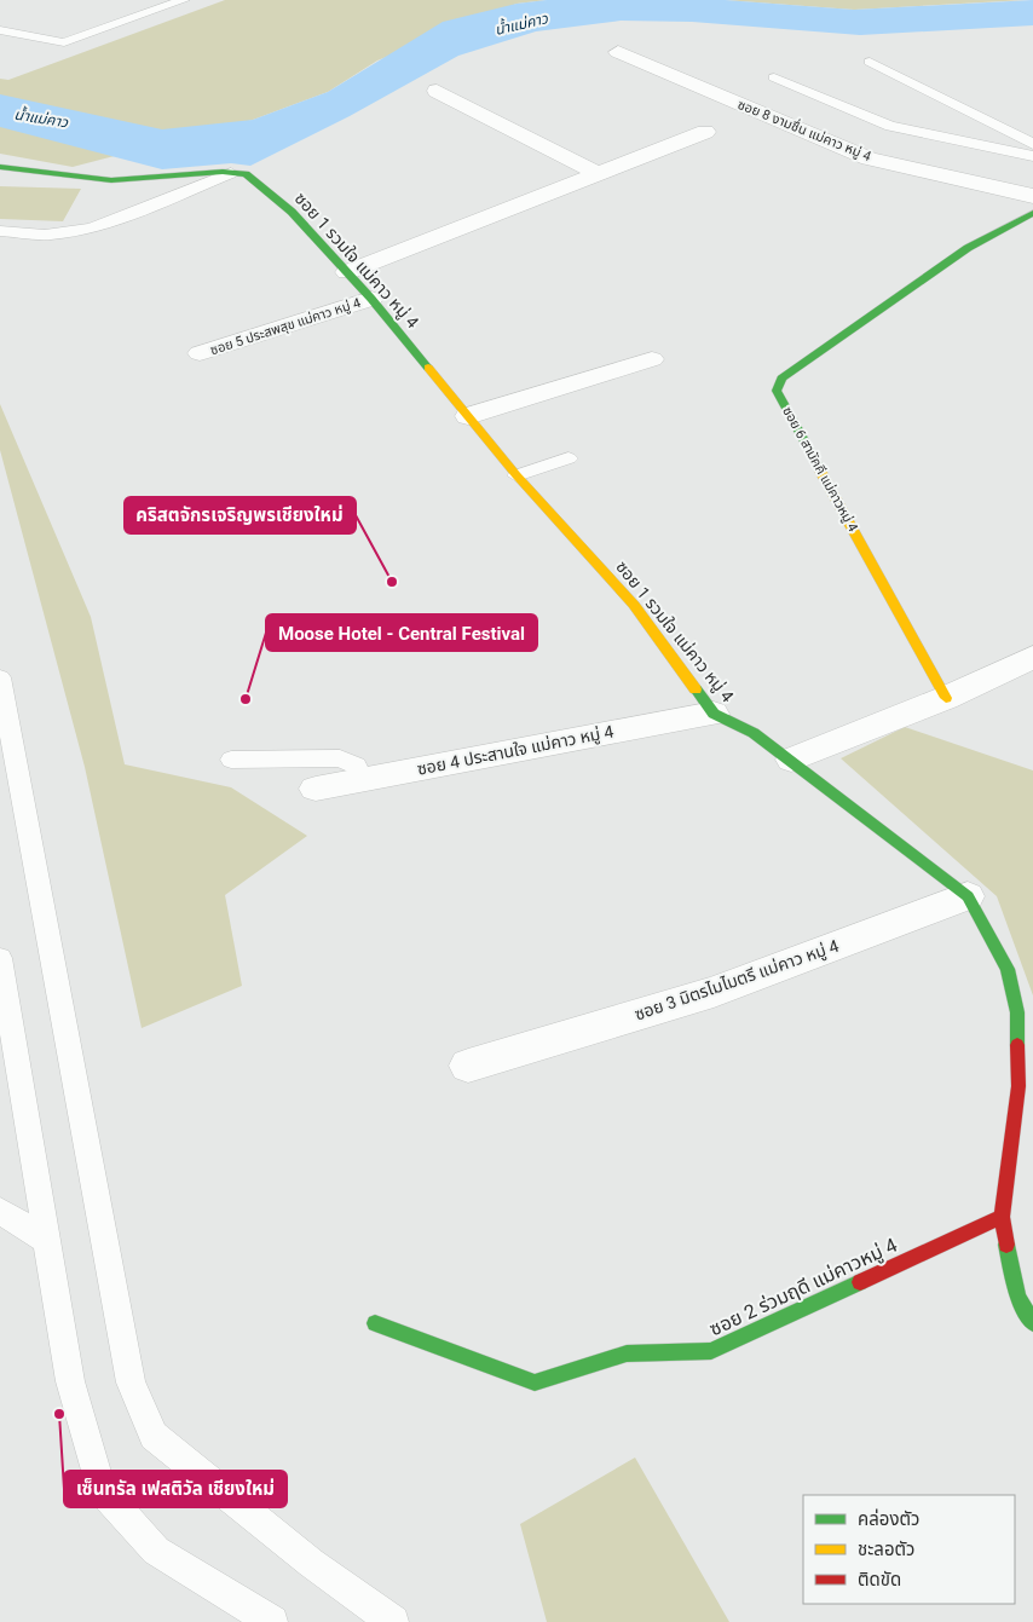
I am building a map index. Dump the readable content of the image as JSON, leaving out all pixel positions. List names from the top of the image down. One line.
{"streets":{"street":["ซอย 8 งามชื่น แม่คาว หมู่ 4","ซอย 1 รวมใจ แม่คาว หมู่ 4","ซอย 5 ประสพสุข แม่คาว หมู่ 4","ซอย 6 สามัคคี แม่คาวหมู่ 4","ซอย 4 ประสานใจ แม่คาว หมู่ 4","ซอย 3 มิตรไมไมตรี แม่คาว หมู่ 4","ซอย 2 ร่วมฤดี แม่คาวหมู่ 4"]},"crossings":[["ซอย 1 รวมใจ แม่คาว หมู่ 4","ซอย 5 ประสพสุข แม่คาว หมู่ 4"],["ซอย 1 รวมใจ แม่คาว หมู่ 4","ซอย 4 ประสานใจ แม่คาว หมู่ 4"],["ซอย 1 รวมใจ แม่คาว หมู่ 4","ซอย 3 มิตรไมไมตรี แม่คาว หมู่ 4"],["ซอย 1 รวมใจ แม่คาว หมู่ 4","ซอย 2 ร่วมฤดี แม่คาวหมู่ 4"]],"water":["น้ำแม่คาว"],"places":["คริสตจักรเจริญพรเชียงใหม่","Moose Hotel - Central Festival","เซ็นทรัล เฟสติวัล เชียงใหม่"],"legend":["คล่องตัว","ชะลอตัว","ติดขัด"]}
